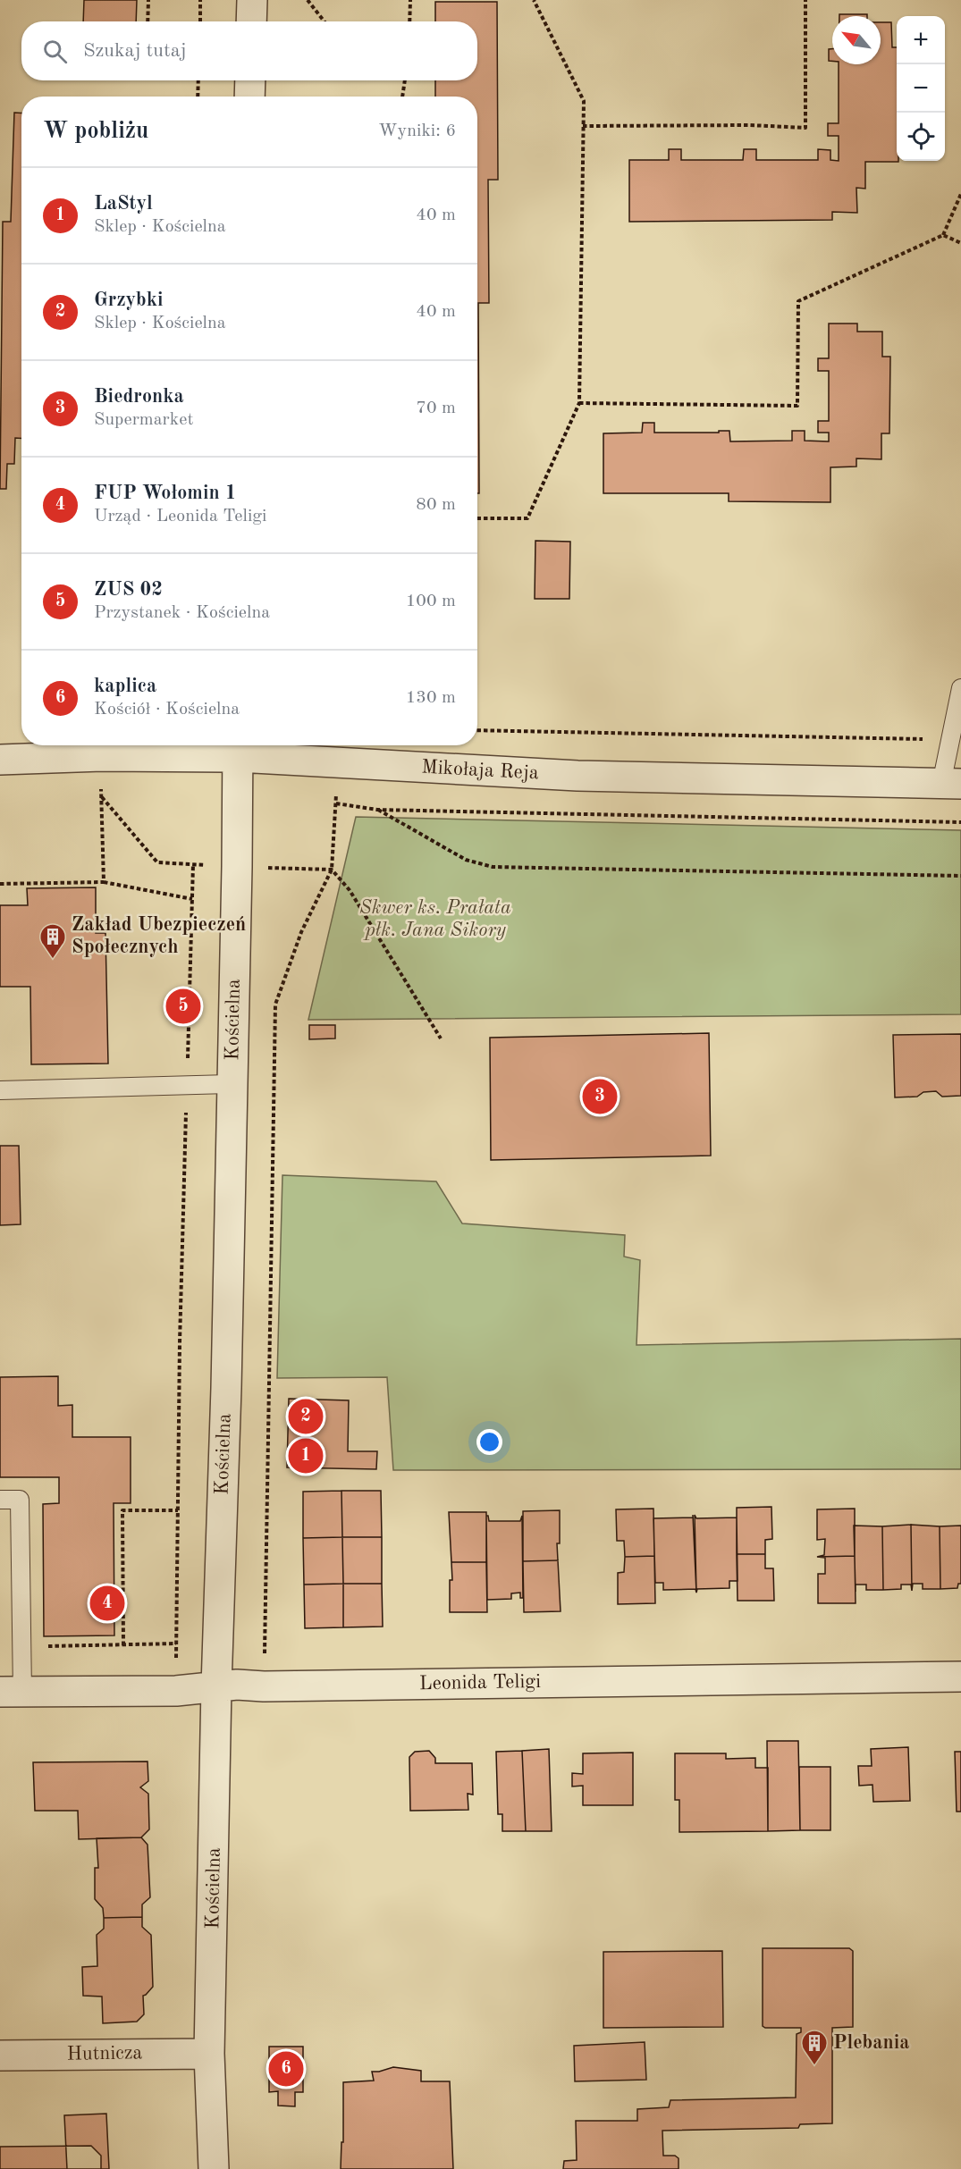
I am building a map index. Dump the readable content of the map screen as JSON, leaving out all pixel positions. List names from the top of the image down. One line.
{"streets":{"street":["Mikołaja Reja","Kościelna","Leonida Teligi","Hutnicza"]},"crossings":[["Mikołaja Reja","Kościelna"],["Kościelna","Leonida Teligi"],["Kościelna","Hutnicza"]],"parks":["Skwer ks. Prałata płk. Jana Sikory"],"places":{"building":["Zakład Ubezpieczeń Społecznych","Plebania"]},"north":"top left","page":{"map_buttons":["+","−"],"search":"Szukaj tutaj","heading":["W pobliżu","Wyniki: 6"],"list":[{"mark":"1","name":"LaStyl","note":"Sklep · Kościelna","value":"40 m"},{"mark":"2","name":"Grzybki","note":"Sklep · Kościelna","value":"40 m"},{"mark":"3","name":"Biedronka","note":"Supermarket","value":"70 m"},{"mark":"4","name":"FUP Wołomin 1","note":"Urząd · Leonida Teligi","value":"80 m"},{"mark":"5","name":"ZUS 02","note":"Przystanek · Kościelna","value":"100 m"},{"mark":"6","name":"kaplica","note":"Kościół · Kościelna","value":"130 m"}],"pins":["5","3","2","1","4","6"]}}
